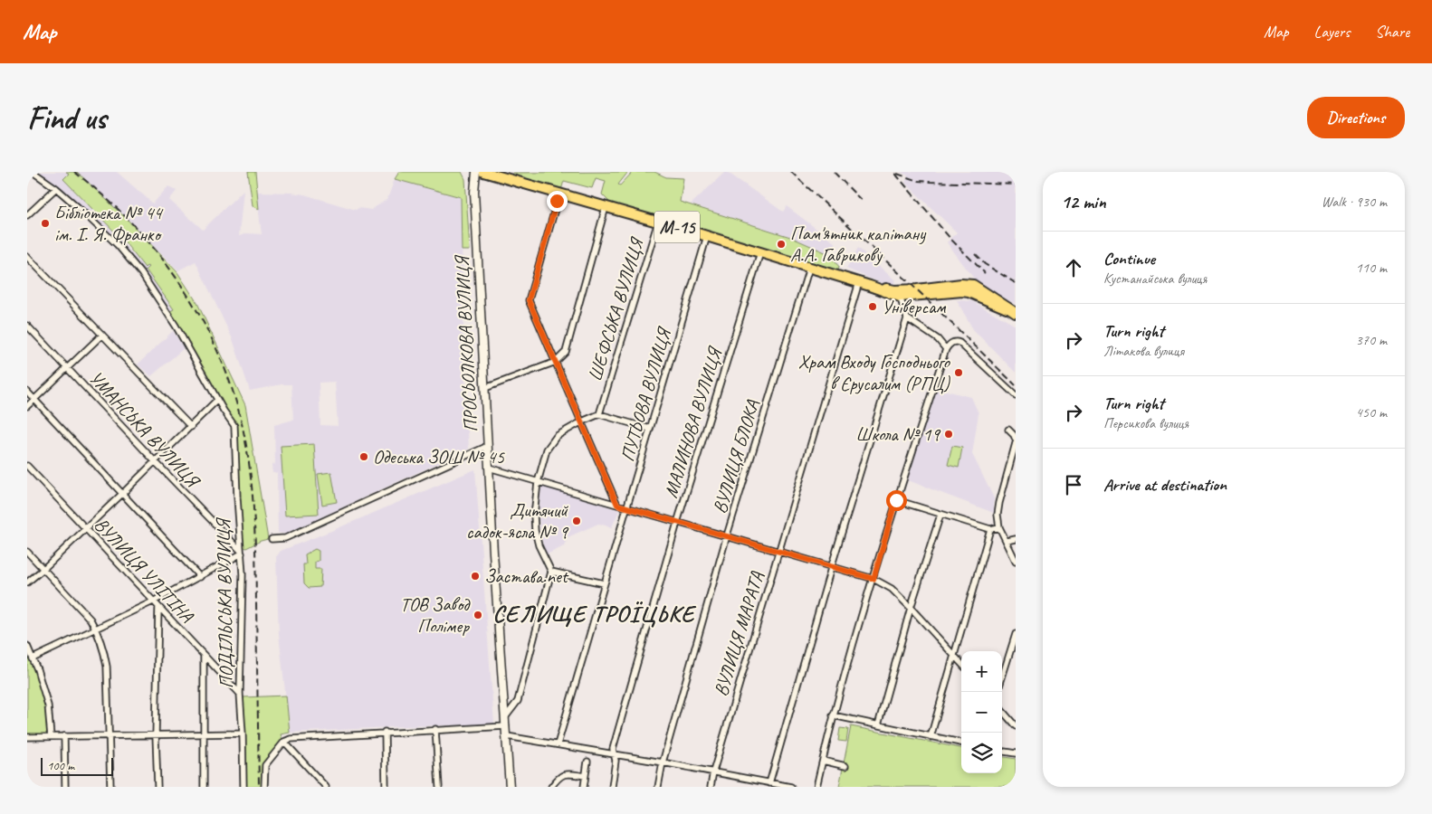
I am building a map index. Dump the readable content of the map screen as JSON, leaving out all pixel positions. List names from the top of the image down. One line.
{"streets":{"main road":["М-15"],"street":["ШЕФСЬКА ВУЛИЦЯ","ПРОСЬОЛКОВА ВУЛИЦЯ","ПУТЬОВА ВУЛИЦЯ","МАЛИНОВА ВУЛИЦЯ","УМАНСЬКА ВУЛИЦЯ","ВУЛИЦЯ БЛОКА","ВУЛИЦЯ УЛІТІНА","ПОДІЛЬСЬКА ВУЛИЦЯ","ВУЛИЦЯ МАРАТА"]},"crossings":[["М-15","ШЕФСЬКА ВУЛИЦЯ"],["М-15","ПУТЬОВА ВУЛИЦЯ"],["М-15","МАЛИНОВА ВУЛИЦЯ"],["М-15","ВУЛИЦЯ БЛОКА"],["М-15","ВУЛИЦЯ МАРАТА"],["УМАНСЬКА ВУЛИЦЯ","ПОДІЛЬСЬКА ВУЛИЦЯ"],["ВУЛИЦЯ УЛІТІНА","ПОДІЛЬСЬКА ВУЛИЦЯ"]],"districts":["СЕЛИЩЕ ТРОЇЦЬКЕ"],"places":["Бібліотека № 44 ім. І. Я. Франко","Пам'ятник капітану А.А. Гаврикову","Універсам","Храм Входу Господнього в Єрусалим (РПЦ)","Школа № 19","Одеська ЗОШ № 45","Дитячий садок-ясла № 9","Застава.net","ТОВ Завод Полімер"],"scale_bar":"100 m","page":{"header":"Map","nav":["Map","Layers","Share"],"buttons":"Directions","title":"Find us","heading":["12 min","Walk · 930 m"],"list":[["Continue","Кустанайська вулиця","110 m"],["Turn right","Літакова вулиця","370 m"],["Turn right","Персикова вулиця","450 m"],"Arrive at destination"],"map_buttons":["+","−"],"scale":"100 m"}}
